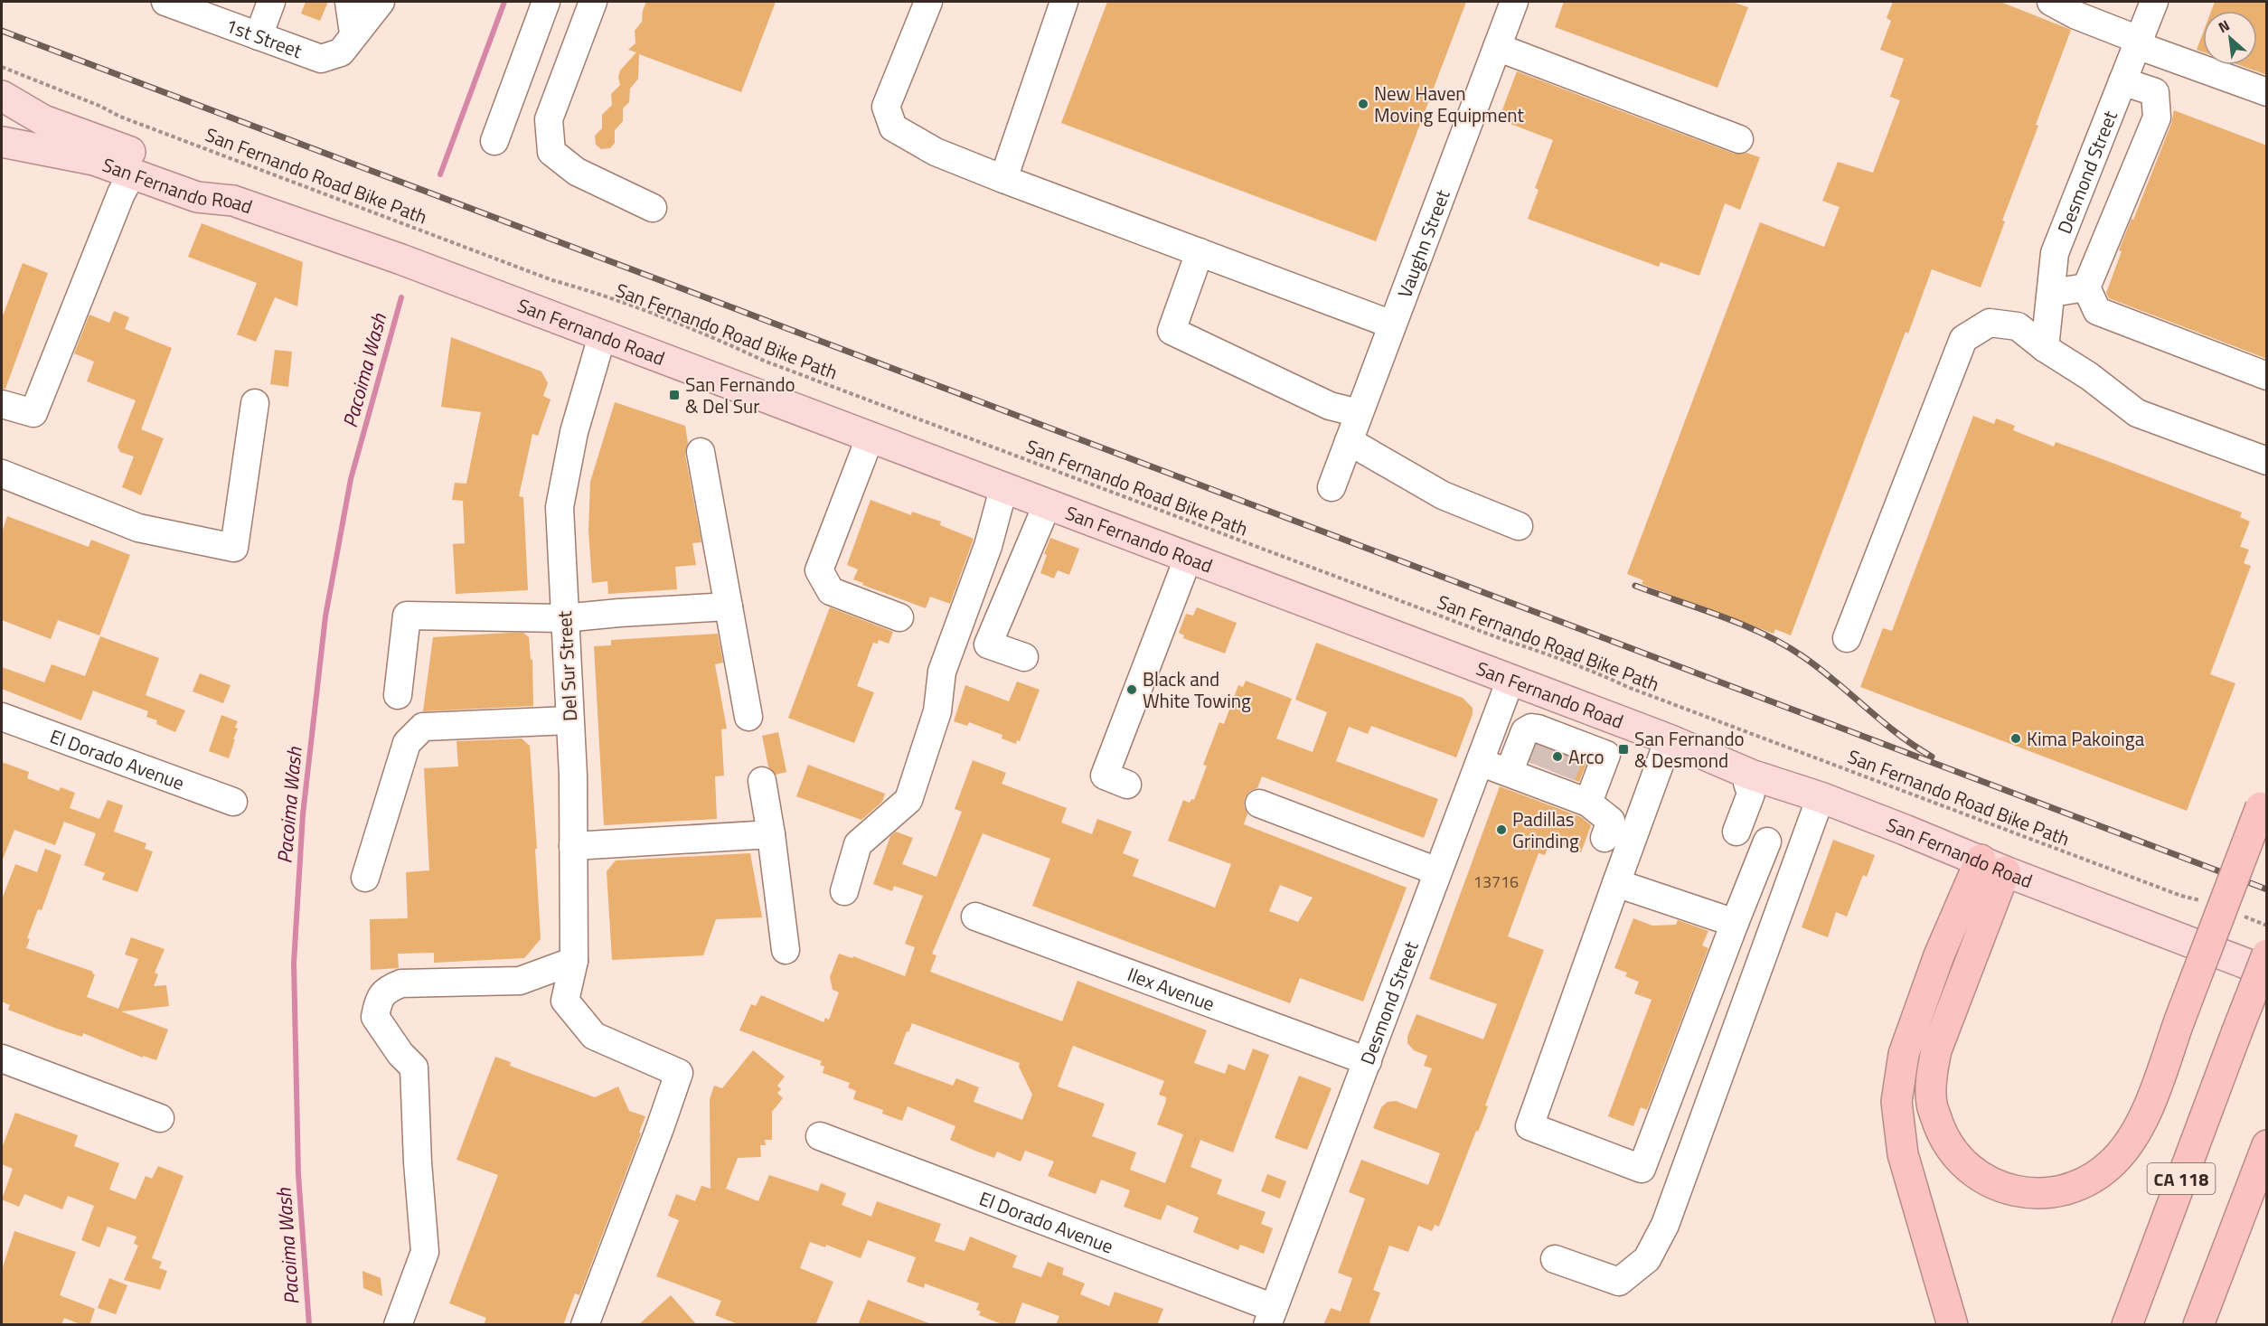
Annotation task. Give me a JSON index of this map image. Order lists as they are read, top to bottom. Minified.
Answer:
{"streets":{"highway":["CA 118"],"main road":["San Fernando Road"],"street":["1st Street","Desmond Street","Vaughn Street","Del Sur Street","El Dorado Avenue","Ilex Avenue"],"path":["San Fernando Road Bike Path"]},"crossings":[["Desmond Street","San Fernando Road"],["Desmond Street","El Dorado Avenue"],["Desmond Street","Ilex Avenue"],["San Fernando Road","Del Sur Street"]],"water":["Pacoima Wash"],"places":{"other":["New Haven Moving Equipment","Black and White Towing","Kima Pakoinga","Arco","Padillas Grinding"],"transit":["San Fernando & Del Sur","San Fernando & Desmond"]},"house_numbers":["13716"],"north":"top left"}
